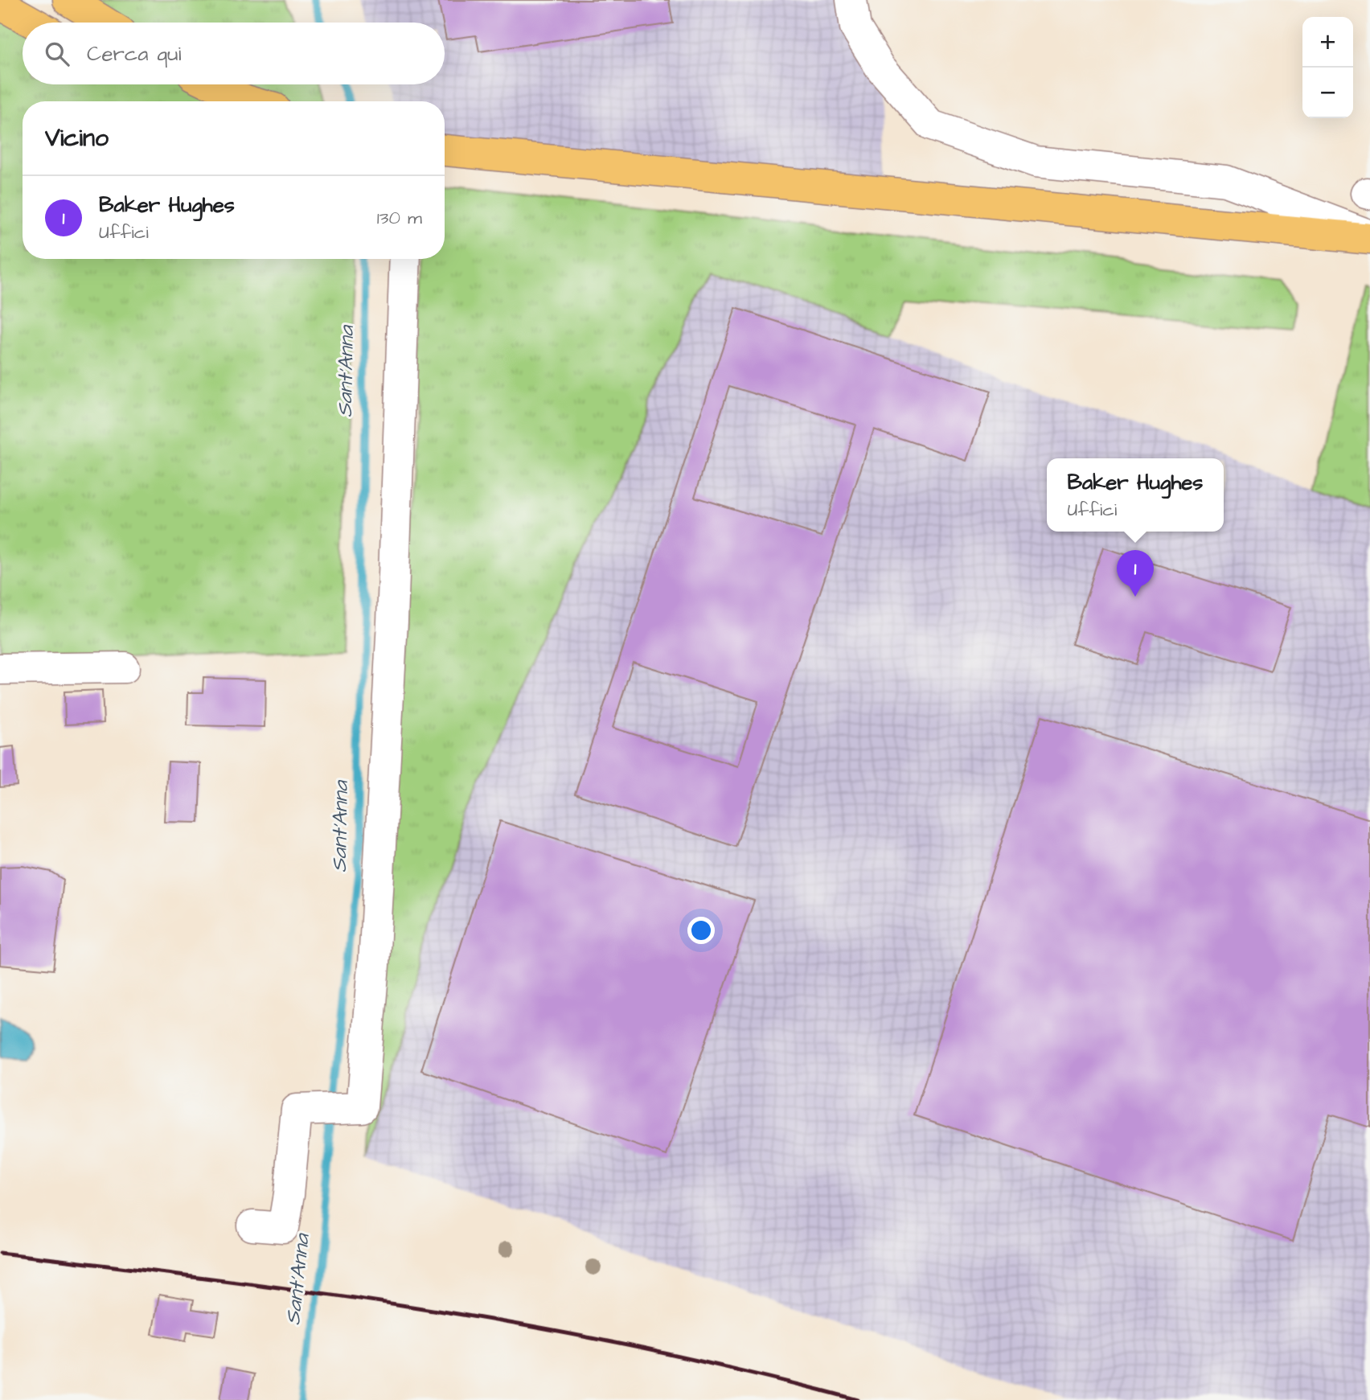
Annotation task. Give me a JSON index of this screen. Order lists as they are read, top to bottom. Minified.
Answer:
{"water":["Sant'Anna"],"page":{"map_buttons":["+","−"],"search":"Cerca qui","heading":"Vicino","list":[{"mark":"1","name":"Baker Hughes","note":"Uffici","value":"130 m"}],"popup":["Baker Hughes","Uffici"],"pins":"1"}}
